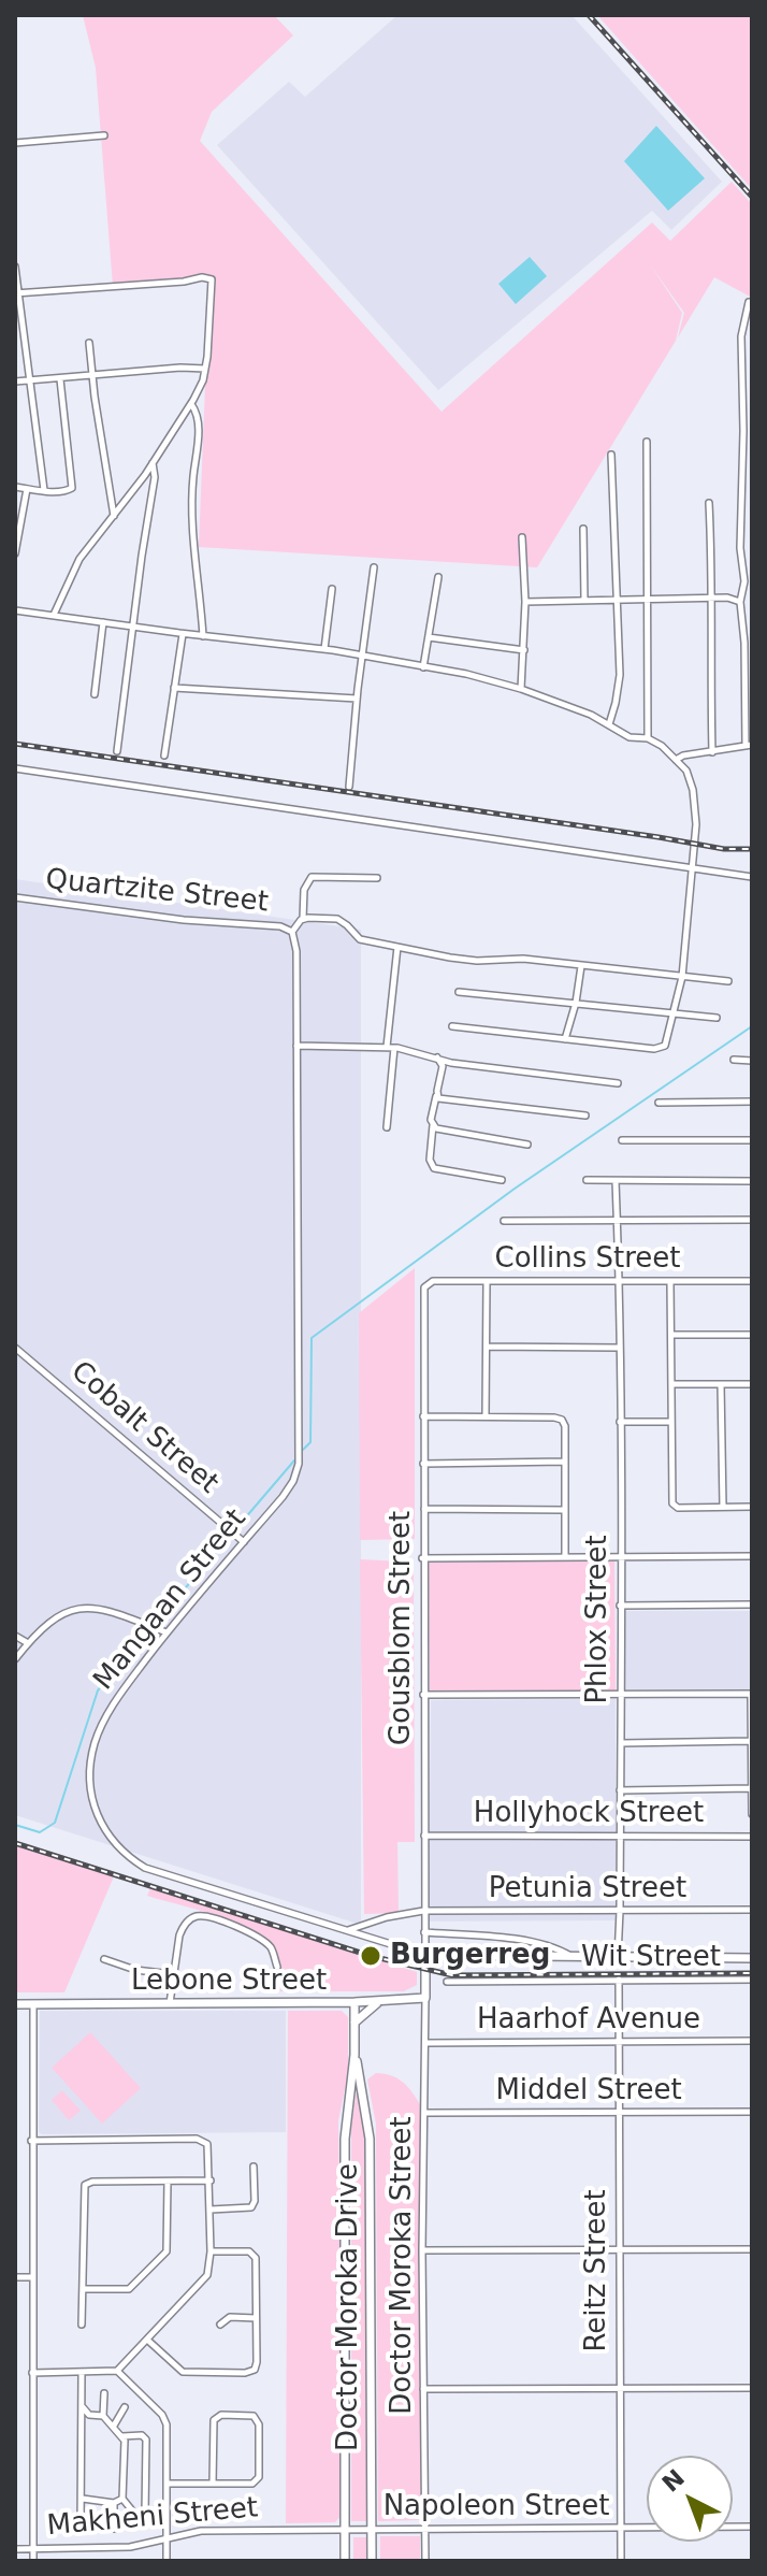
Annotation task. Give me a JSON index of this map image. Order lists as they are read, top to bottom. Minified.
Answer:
{"streets":{"street":["Quartzite Street","Collins Street","Cobalt Street","Mangaan Street","Phlox Street","Gousblom Street","Hollyhock Street","Petunia Street","Wit Street","Lebone Street","Haarhof Avenue","Middel Street","Doctor Moroka Street","Reitz Street","Doctor Moroka Drive","Napoleon Street","Makheni Street"]},"crossings":[["Quartzite Street","Mangaan Street"],["Collins Street","Phlox Street"],["Collins Street","Gousblom Street"],["Cobalt Street","Mangaan Street"],["Mangaan Street","Phlox Street"],["Mangaan Street","Gousblom Street"],["Mangaan Street","Petunia Street"],["Phlox Street","Hollyhock Street"],["Phlox Street","Petunia Street"],["Gousblom Street","Hollyhock Street"],["Gousblom Street","Petunia Street"],["Gousblom Street","Doctor Moroka Street"],["Wit Street","Reitz Street"],["Lebone Street","Doctor Moroka Street"],["Lebone Street","Doctor Moroka Drive"],["Haarhof Avenue","Doctor Moroka Street"],["Haarhof Avenue","Reitz Street"],["Middel Street","Doctor Moroka Street"],["Middel Street","Reitz Street"],["Doctor Moroka Street","Napoleon Street"],["Reitz Street","Napoleon Street"],["Doctor Moroka Drive","Napoleon Street"],["Doctor Moroka Drive","Makheni Street"],["Napoleon Street","Makheni Street"]],"places":["Burgerreg"],"north":"top left"}
